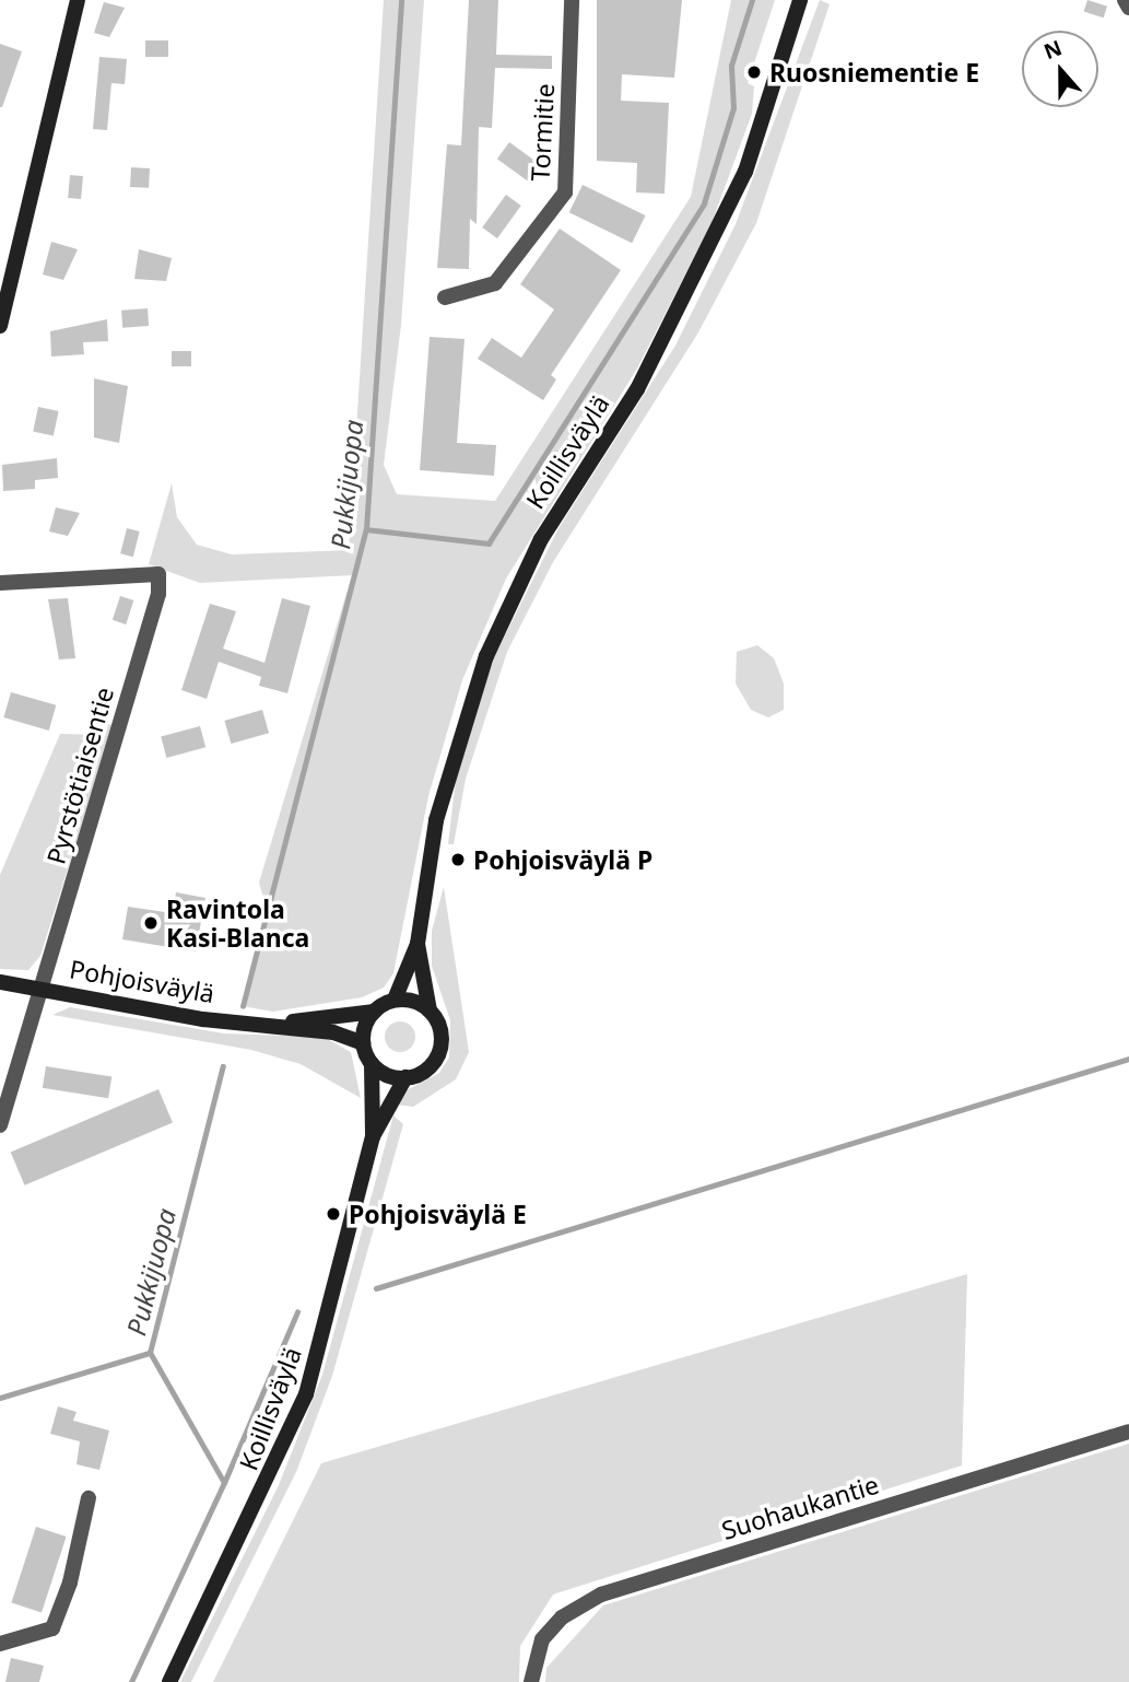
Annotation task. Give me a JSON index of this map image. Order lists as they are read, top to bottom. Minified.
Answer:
{"streets":{"street":["Tormitie","Koillisväylä","Pyrstötiaisentie","Pohjoisväylä","Suohaukantie"]},"crossings":[["Koillisväylä","Pohjoisväylä"],["Pyrstötiaisentie","Pohjoisväylä"]],"water":["Pukkijuopa"],"places":["Ruosniementie E","Pohjoisväylä P","Ravintola Kasi-Blanca","Pohjoisväylä E"],"north":"top"}
